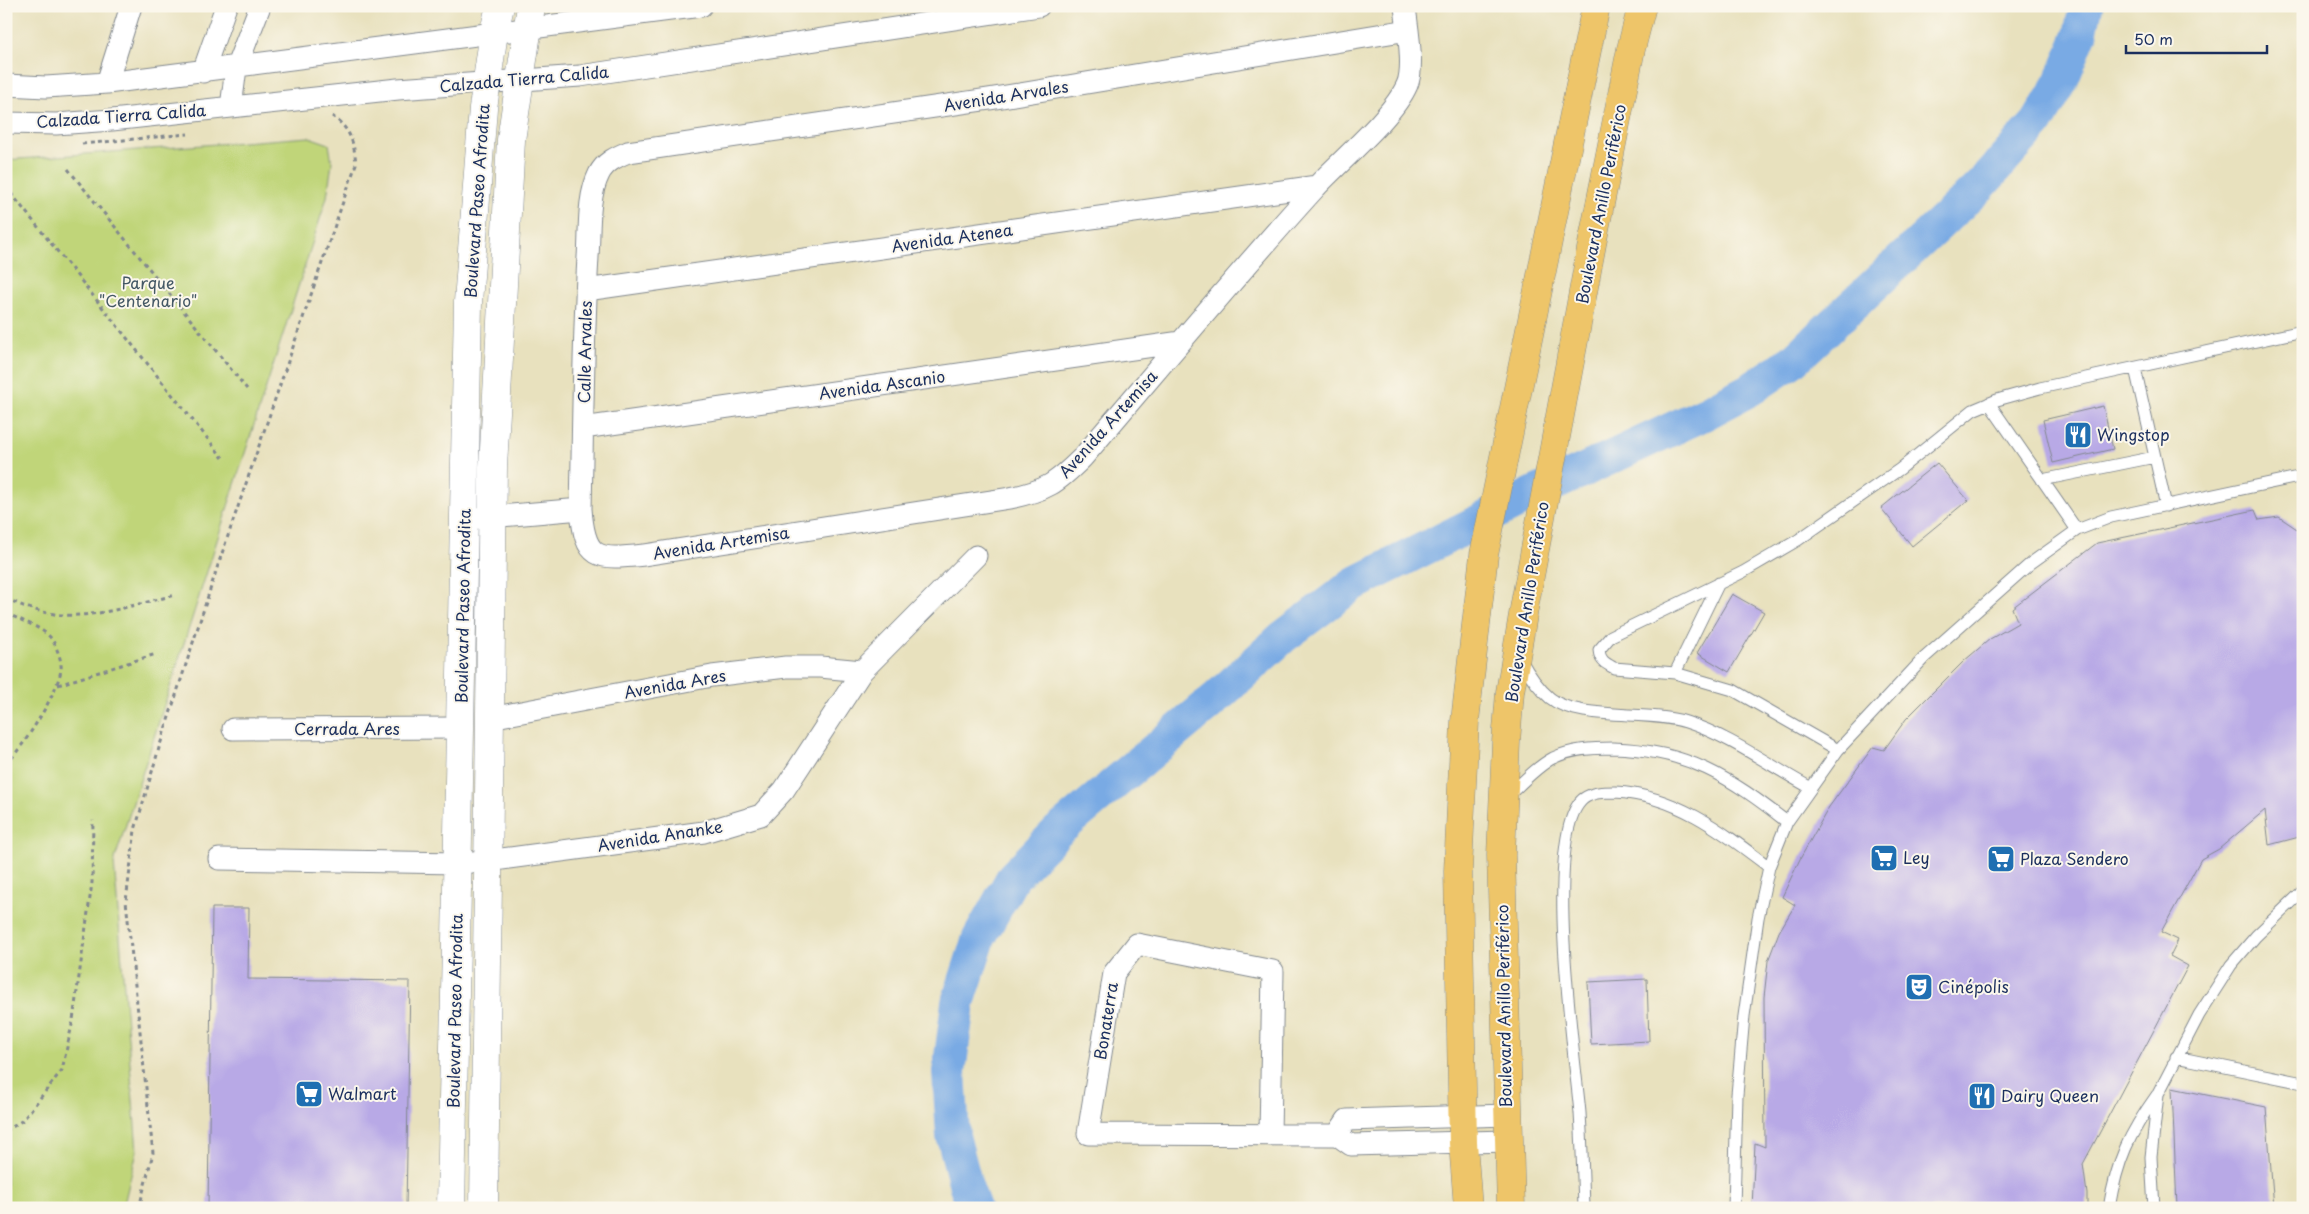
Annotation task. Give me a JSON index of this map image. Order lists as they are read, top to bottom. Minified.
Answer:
{"streets":{"main road":["Boulevard Anillo Periférico"],"street":["Calzada Tierra Calida","Avenida Arvales","Boulevard Paseo Afrodita","Avenida Atenea","Calle Arvales","Avenida Ascanio","Avenida Artemisa","Avenida Ares","Cerrada Ares","Avenida Ananke","Bonaterra"]},"crossings":[["Calzada Tierra Calida","Boulevard Paseo Afrodita"],["Avenida Arvales","Calle Arvales"],["Avenida Arvales","Avenida Artemisa"],["Boulevard Paseo Afrodita","Avenida Ares"],["Boulevard Paseo Afrodita","Cerrada Ares"],["Boulevard Paseo Afrodita","Avenida Ananke"],["Avenida Atenea","Calle Arvales"],["Avenida Atenea","Avenida Artemisa"],["Calle Arvales","Avenida Ascanio"],["Calle Arvales","Avenida Artemisa"],["Avenida Ascanio","Avenida Artemisa"],["Avenida Ares","Avenida Ananke"]],"parks":["Parque \"Centenario\""],"places":{"restaurant":["Wingstop","Dairy Queen"],"supermarket":["Ley","Plaza Sendero","Walmart"],"theatre":["Cinépolis"]},"scale_bar":"50 m"}
